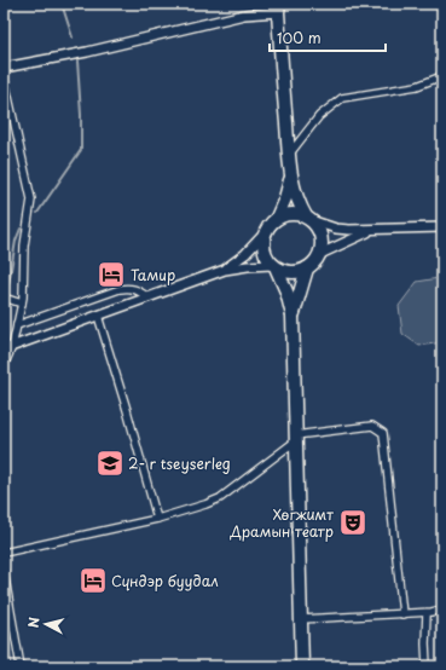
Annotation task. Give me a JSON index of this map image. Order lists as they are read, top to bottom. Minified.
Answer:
{"places":{"hotel":["Тамир","Сүндэр буудал"],"school or university":["2- r tseyserleg"],"theatre":["Хөгжимт Драмын театр"]},"scale_bar":"100 m","north":"left"}
